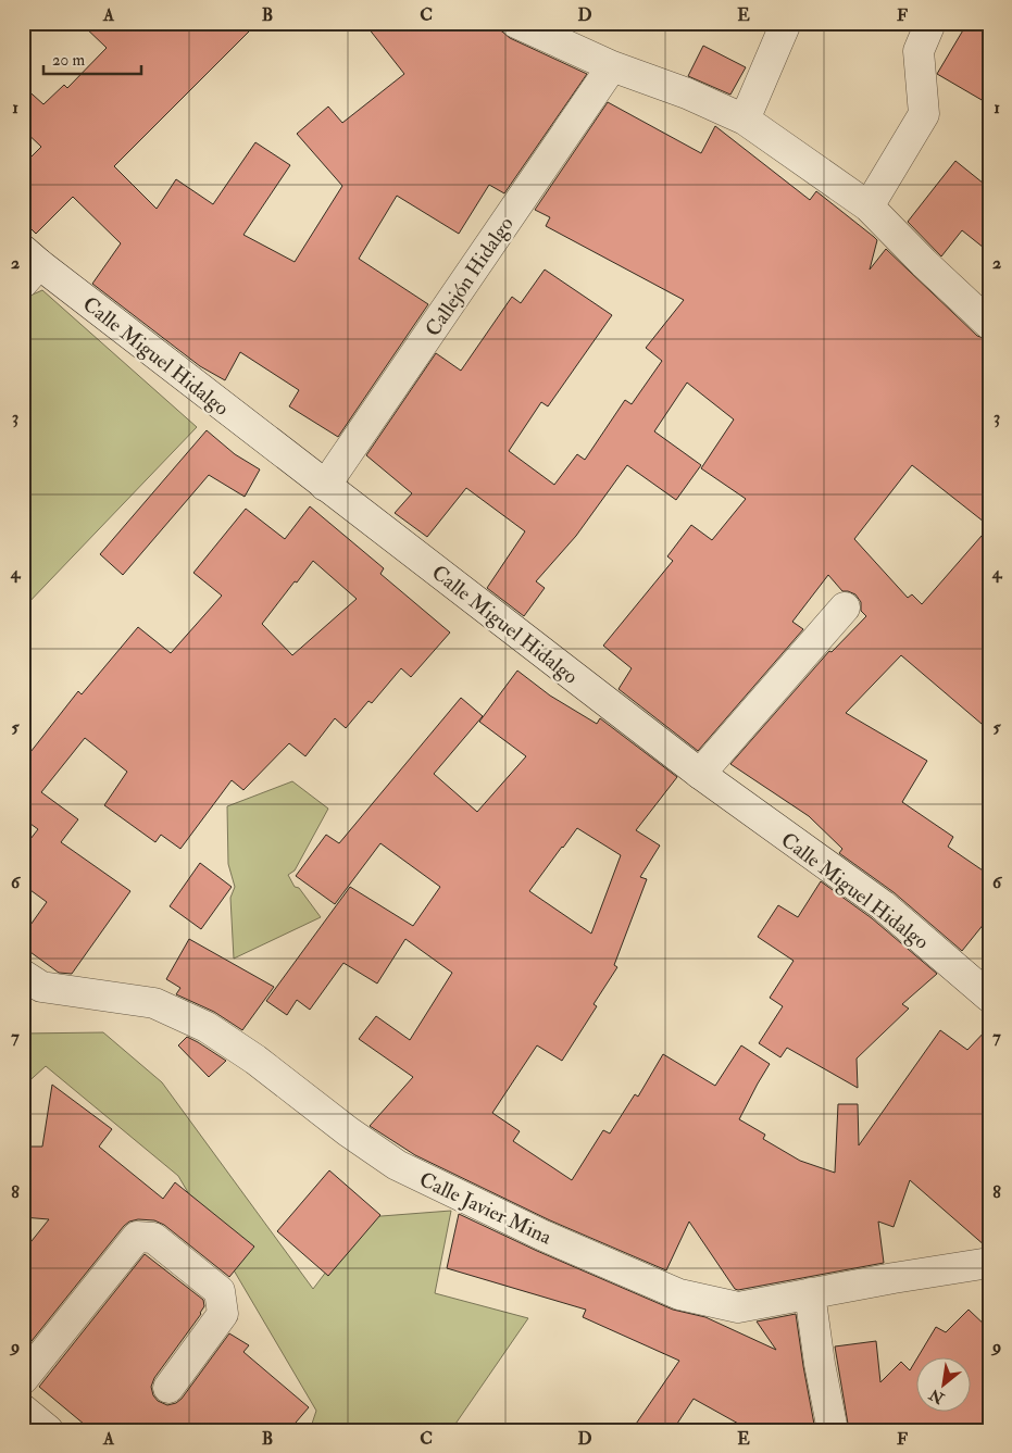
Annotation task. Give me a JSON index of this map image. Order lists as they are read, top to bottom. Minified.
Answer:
{"streets":{"street":["Callejón Hidalgo","Calle Miguel Hidalgo","Calle Javier Mina"]},"crossings":[["Callejón Hidalgo","Calle Miguel Hidalgo"]],"scale_bar":"20 m","north":"bottom left","grid":{"columns":["A","B","C","D","E","F"],"rows":["1","2","3","4","5","6","7","8","9"]}}
